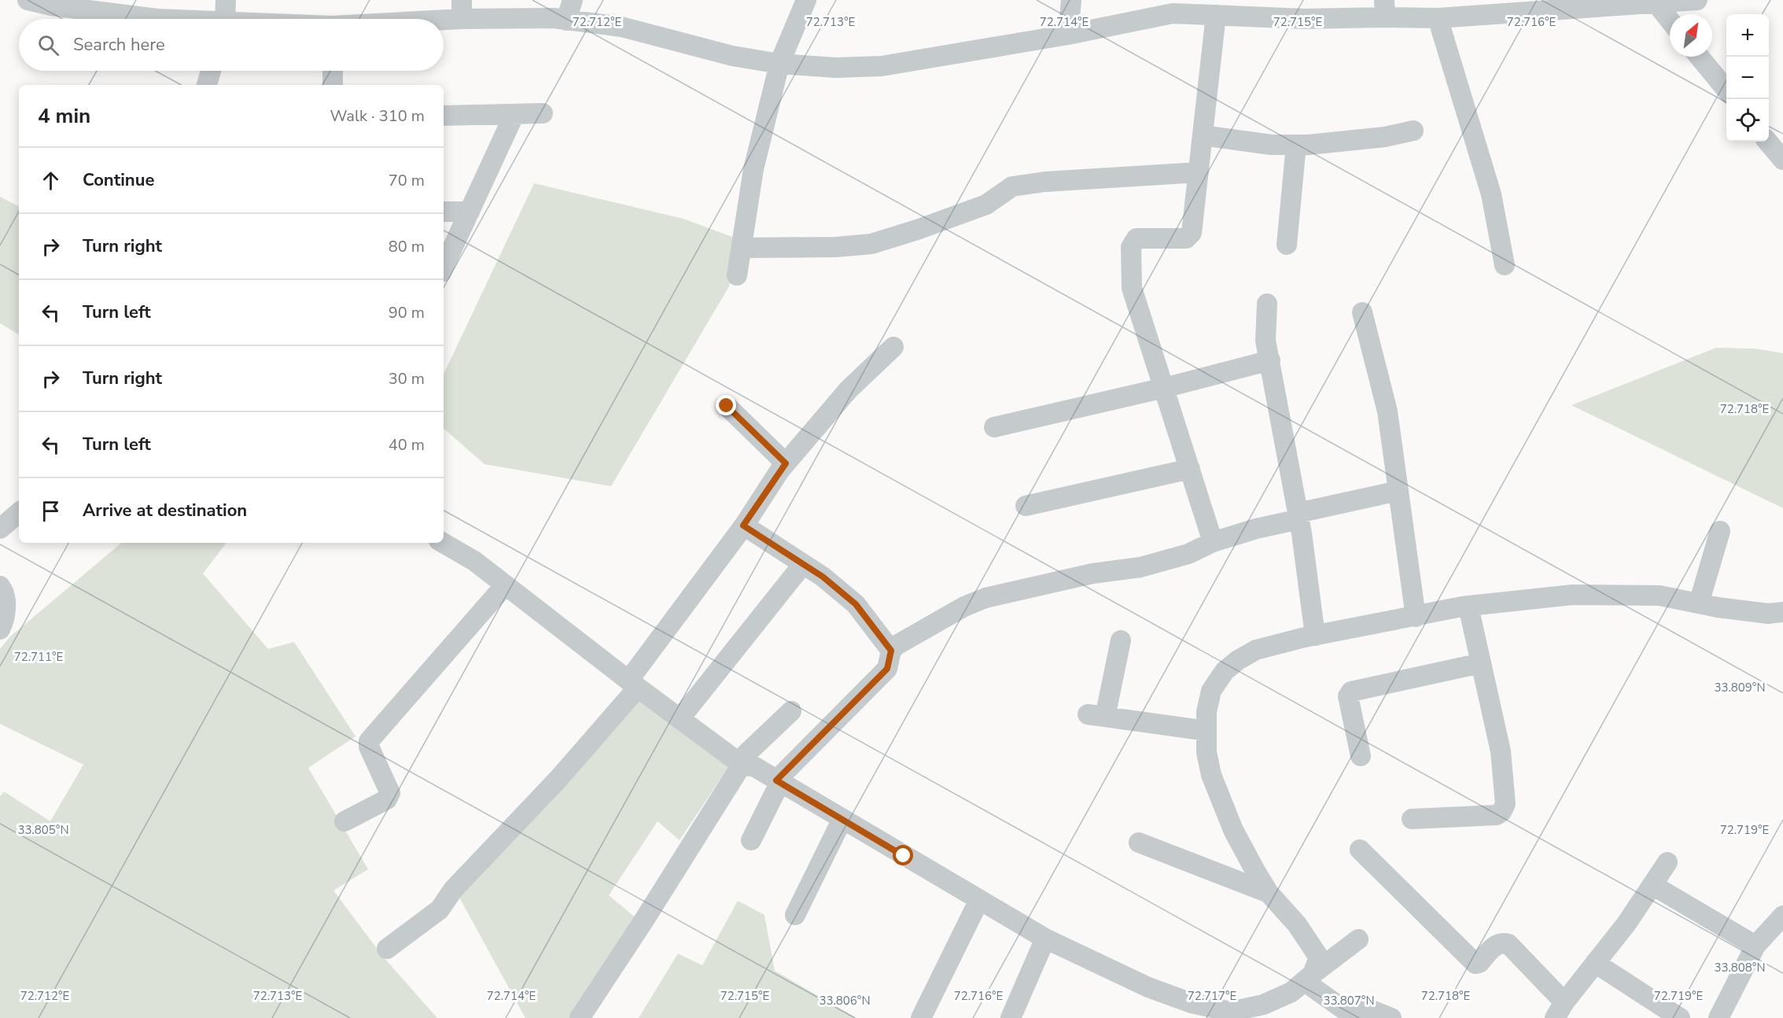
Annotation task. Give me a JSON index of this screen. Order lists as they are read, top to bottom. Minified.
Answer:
{"north":"top right","page":{"map_buttons":["+","−"],"search":"Search here","heading":["4 min","Walk · 310 m"],"list":[["Continue","70 m"],["Turn right","80 m"],["Turn left","90 m"],["Turn right","30 m"],["Turn left","40 m"],"Arrive at destination"]},"coordinates":["72.712°E","72.713°E","72.714°E","72.715°E","72.716°E","72.718°E","72.711°E","33.809°N","33.805°N","72.719°E","33.808°N","72.717°E","33.806°N","33.807°N"]}
